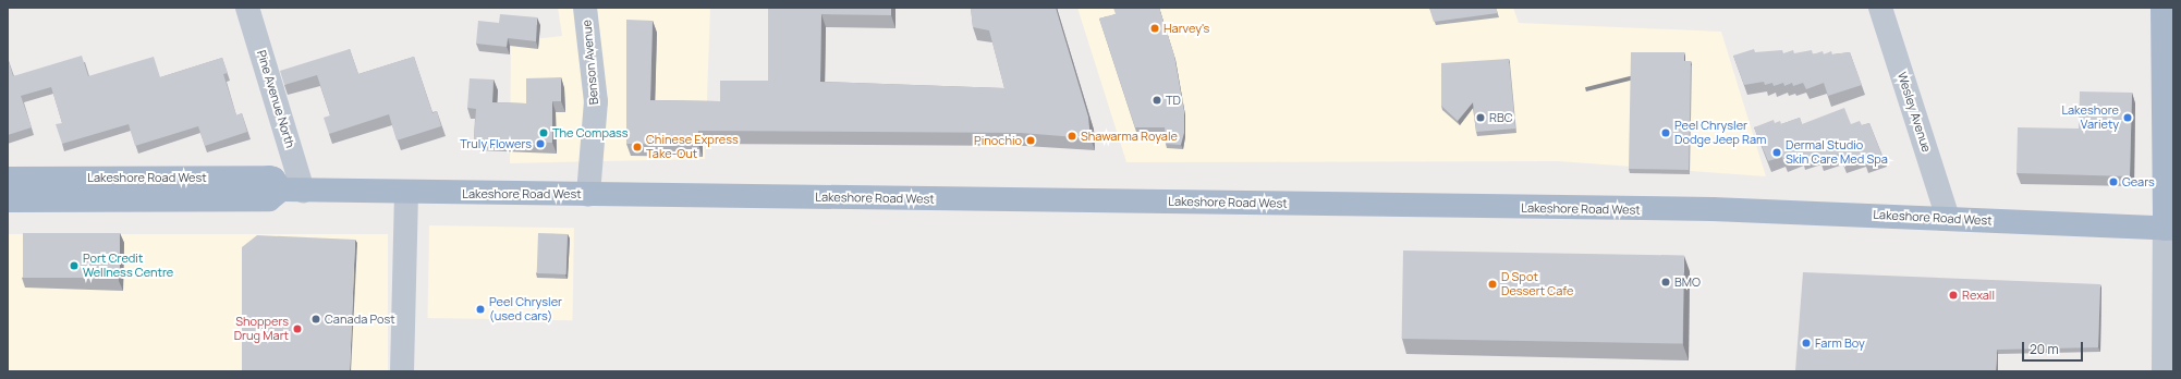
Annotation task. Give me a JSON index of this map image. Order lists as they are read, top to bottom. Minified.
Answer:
{"streets":{"main road":["Lakeshore Road West"],"street":["Benson Avenue","Pine Avenue North","Wesley Avenue"]},"crossings":[["Benson Avenue","Lakeshore Road West"],["Pine Avenue North","Lakeshore Road West"],["Wesley Avenue","Lakeshore Road West"]],"places":["Harvey's","TD","RBC","Lakeshore Variety","The Compass","Peel Chrysler Dodge Jeep Ram","Shawarma Royale","Pinochio","Truly Flowers","Chinese Express Take-Out","Dermal Studio Skin Care Med Spa","Gears","Port Credit Wellness Centre","BMO","D Spot Dessert Cafe","Rexall","Peel Chrysler (used cars)","Canada Post","Shoppers Drug Mart","Farm Boy"],"scale_bar":"20 m"}
